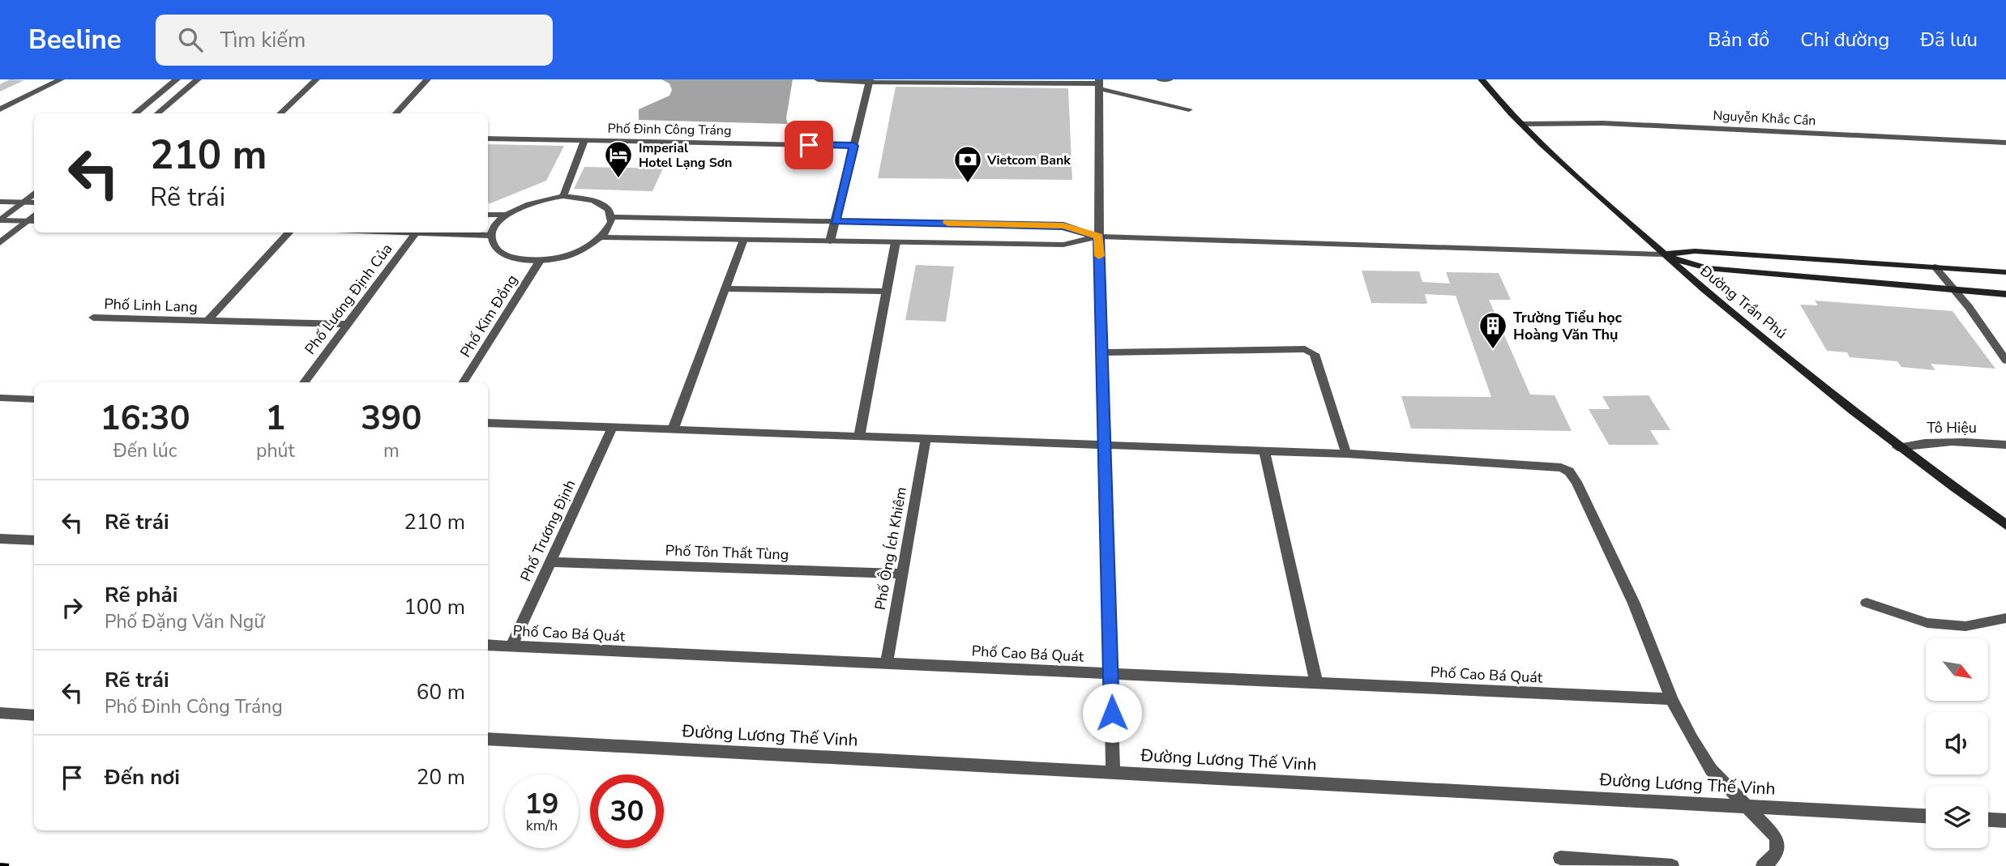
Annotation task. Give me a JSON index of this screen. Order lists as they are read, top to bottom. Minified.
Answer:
{"streets":{"main road":["Đường Trần Phú"],"street":["Nguyễn Khắc Cần","Phố Đinh Công Tráng","Phố Lương Định Của","Phố Linh Lang","Phố Kim Đồng","Tô Hiệu","Phố Trương Định","Phố Ông Ích Khiêm","Phố Tôn Thất Tùng","Phố Cao Bá Quát","Đường Lương Thế Vinh"]},"crossings":[["Nguyễn Khắc Cần","Đường Trần Phú"],["Phố Lương Định Của","Phố Linh Lang"],["Đường Trần Phú","Tô Hiệu"],["Phố Trương Định","Phố Tôn Thất Tùng"],["Phố Trương Định","Phố Cao Bá Quát"],["Phố Ông Ích Khiêm","Phố Tôn Thất Tùng"],["Phố Ông Ích Khiêm","Phố Cao Bá Quát"]],"places":{"hotel":["Imperial Hotel Lạng Sơn"],"bank":["Vietcom Bank"],"building":["Trường Tiểu học Hoàng Văn Thụ"]},"north":"bottom right","page":{"header":"Beeline","search":"Tìm kiếm","nav":["Bản đồ","Chỉ đường","Đã lưu"],"turn":["210 m","Rẽ trái"],"eta":["16:30","Đến lúc","1","phút","390","m"],"list":[{"name":"Rẽ trái","value":"210 m"},{"name":"Rẽ phải","note":"Phố Đặng Văn Ngữ","value":"100 m"},{"name":"Rẽ trái","note":"Phố Đinh Công Tráng","value":"60 m"},{"name":"Đến nơi","value":"20 m"}],"speed":"19 km/h","limit":"30"}}
